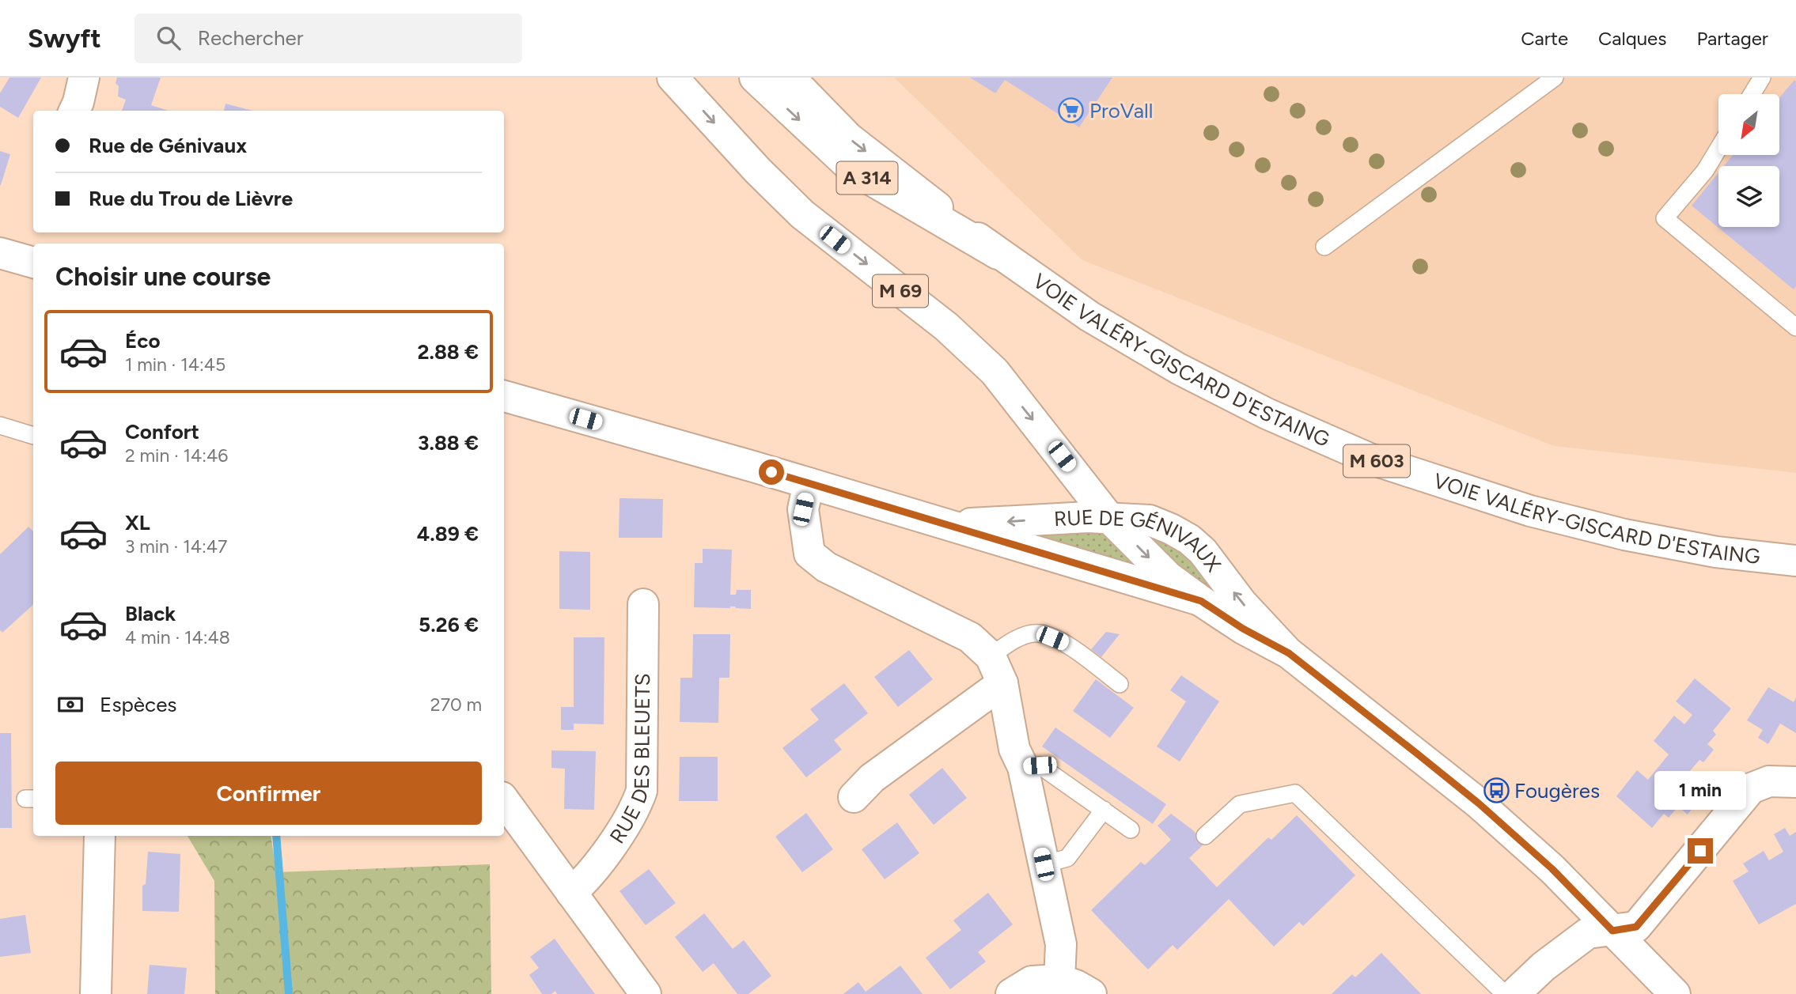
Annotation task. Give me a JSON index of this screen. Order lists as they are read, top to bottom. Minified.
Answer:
{"streets":{"main road":["A 314","M 69","VOIE VALÉRY-GISCARD D'ESTAING","M 603","RUE DE GÉNIVAUX","RUE DES BLEUETS"]},"crossings":[["A 314","VOIE VALÉRY-GISCARD D'ESTAING"],["M 69","RUE DE GÉNIVAUX"]],"places":{"supermarket":["ProVall"],"bus stop":["Fougères"]},"north":"bottom left","page":{"header":"Swyft","search":"Rechercher","nav":["Carte","Calques","Partager"],"banner":["Rue de Génivaux","Rue du Trou de Lièvre"],"heading":"Choisir une course","list":[{"name":"Éco","note":"1 min · 14:45","value":"2.88 €"},{"name":"Confort","note":"2 min · 14:46","value":"3.88 €"},{"name":"XL","note":"3 min · 14:47","value":"4.89 €"},{"name":"Black","note":"4 min · 14:48","value":"5.26 €"}],"pay":["Espèces","270 m"],"buttons":"Confirmer","bubble":"1 min"}}
